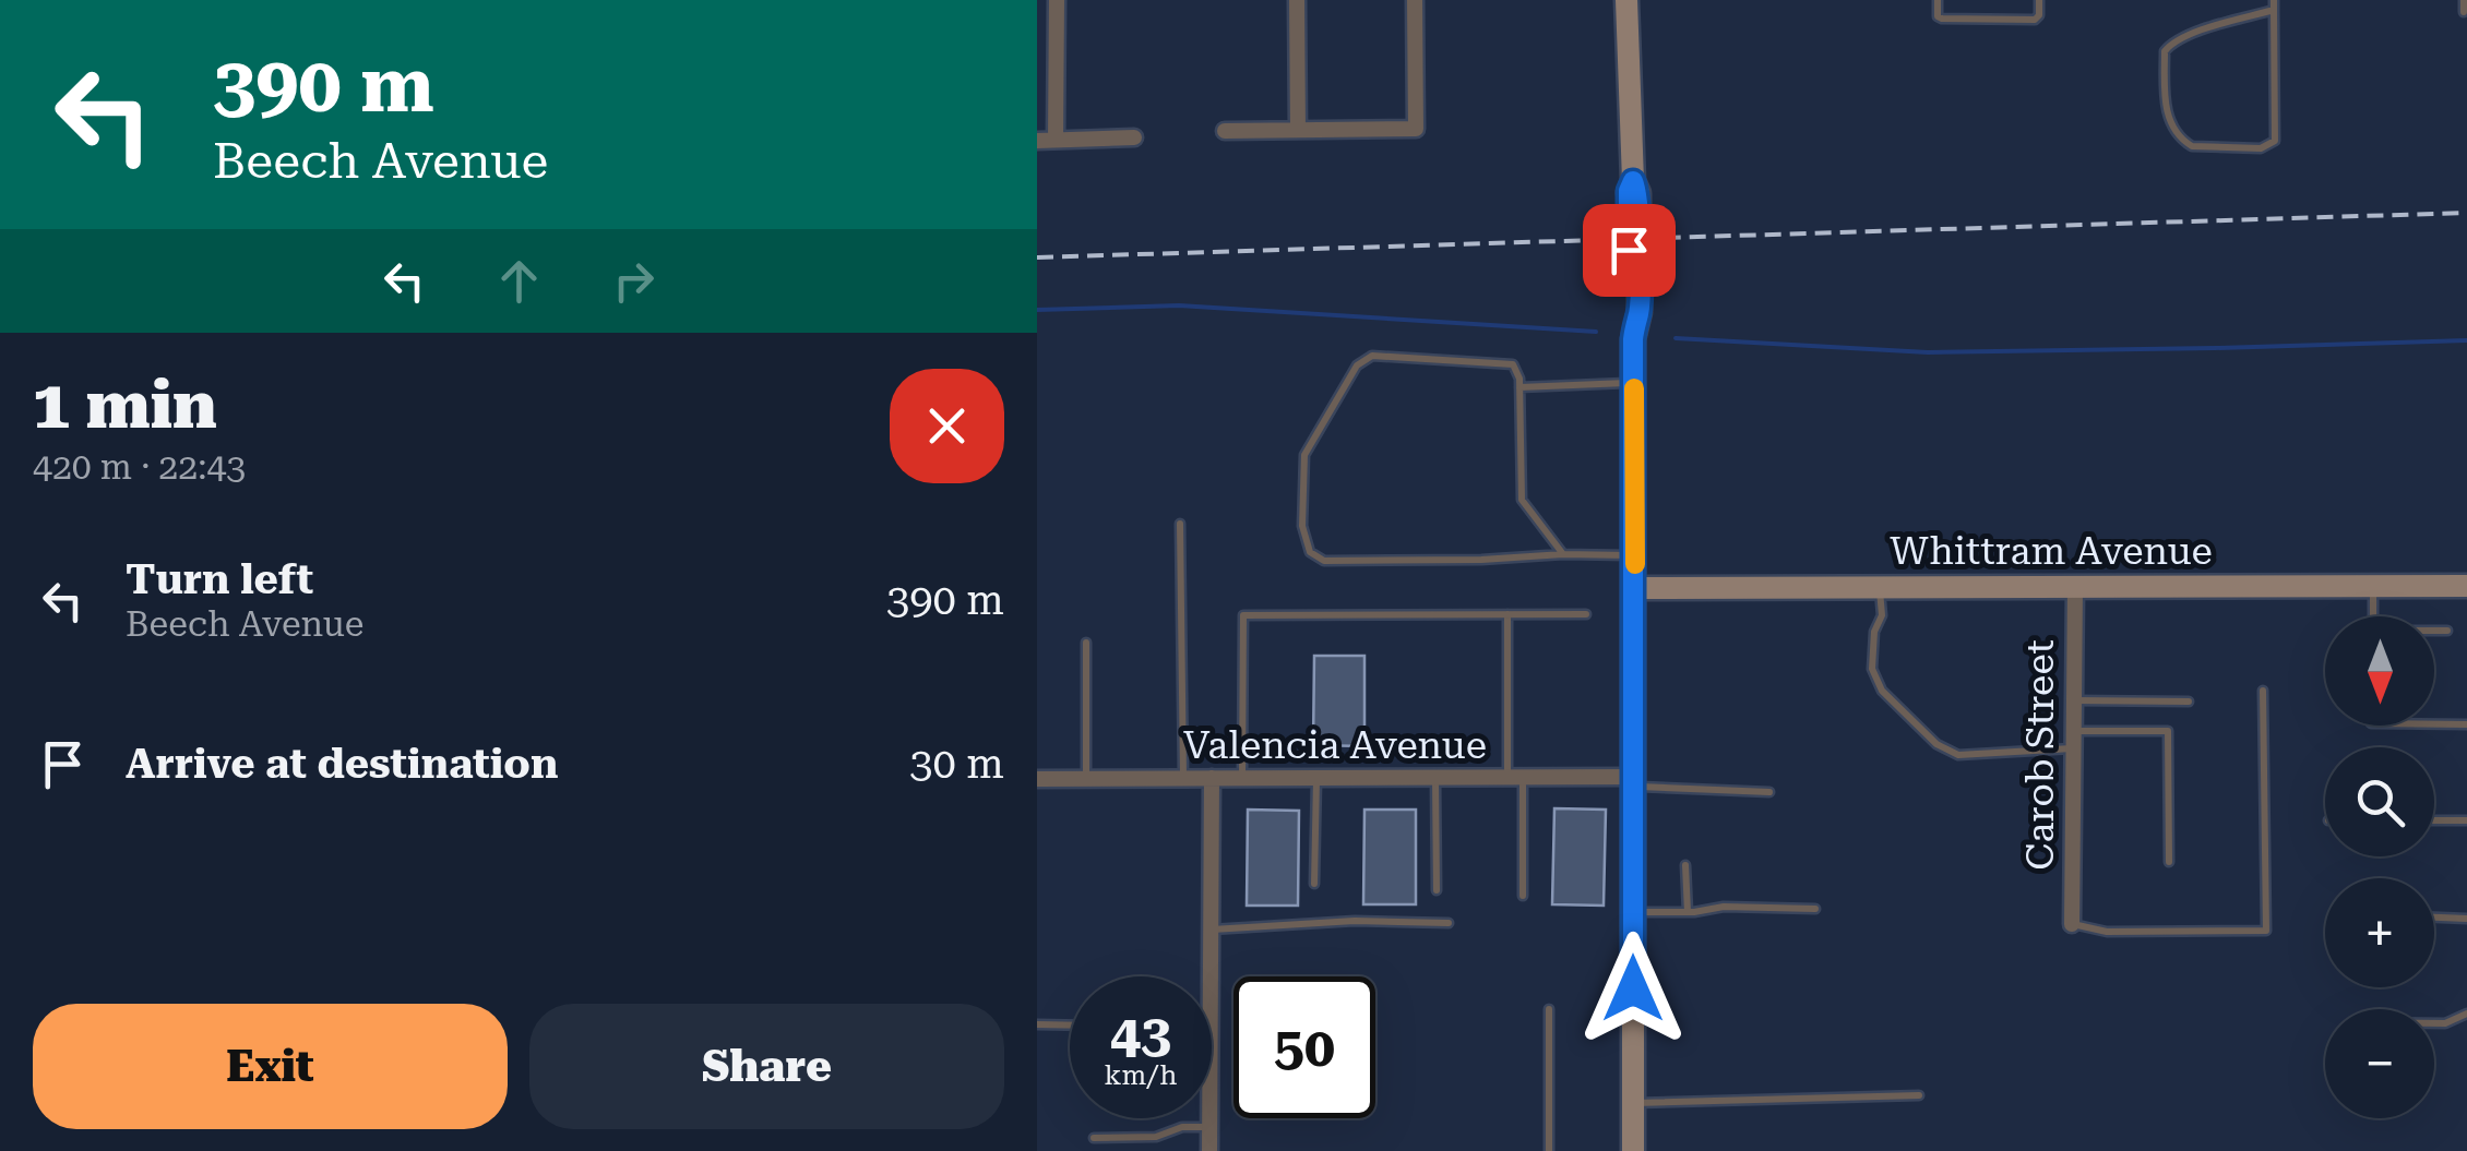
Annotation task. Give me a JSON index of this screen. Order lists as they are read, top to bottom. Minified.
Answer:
{"streets":{"main road":["Whittram Avenue"],"street":["Valencia Avenue","Carob Street"]},"crossings":[["Whittram Avenue","Carob Street"]],"north":"bottom","page":{"turn":["390 m","Beech Avenue"],"heading":["1 min","420 m · 22:43"],"list":[{"name":"Turn left","note":"Beech Avenue","value":"390 m"},{"name":"Arrive at destination","value":"30 m"}],"map_buttons":["+","−"],"speed":"43 km/h","limit":"50","buttons":["Exit","Share"]}}
